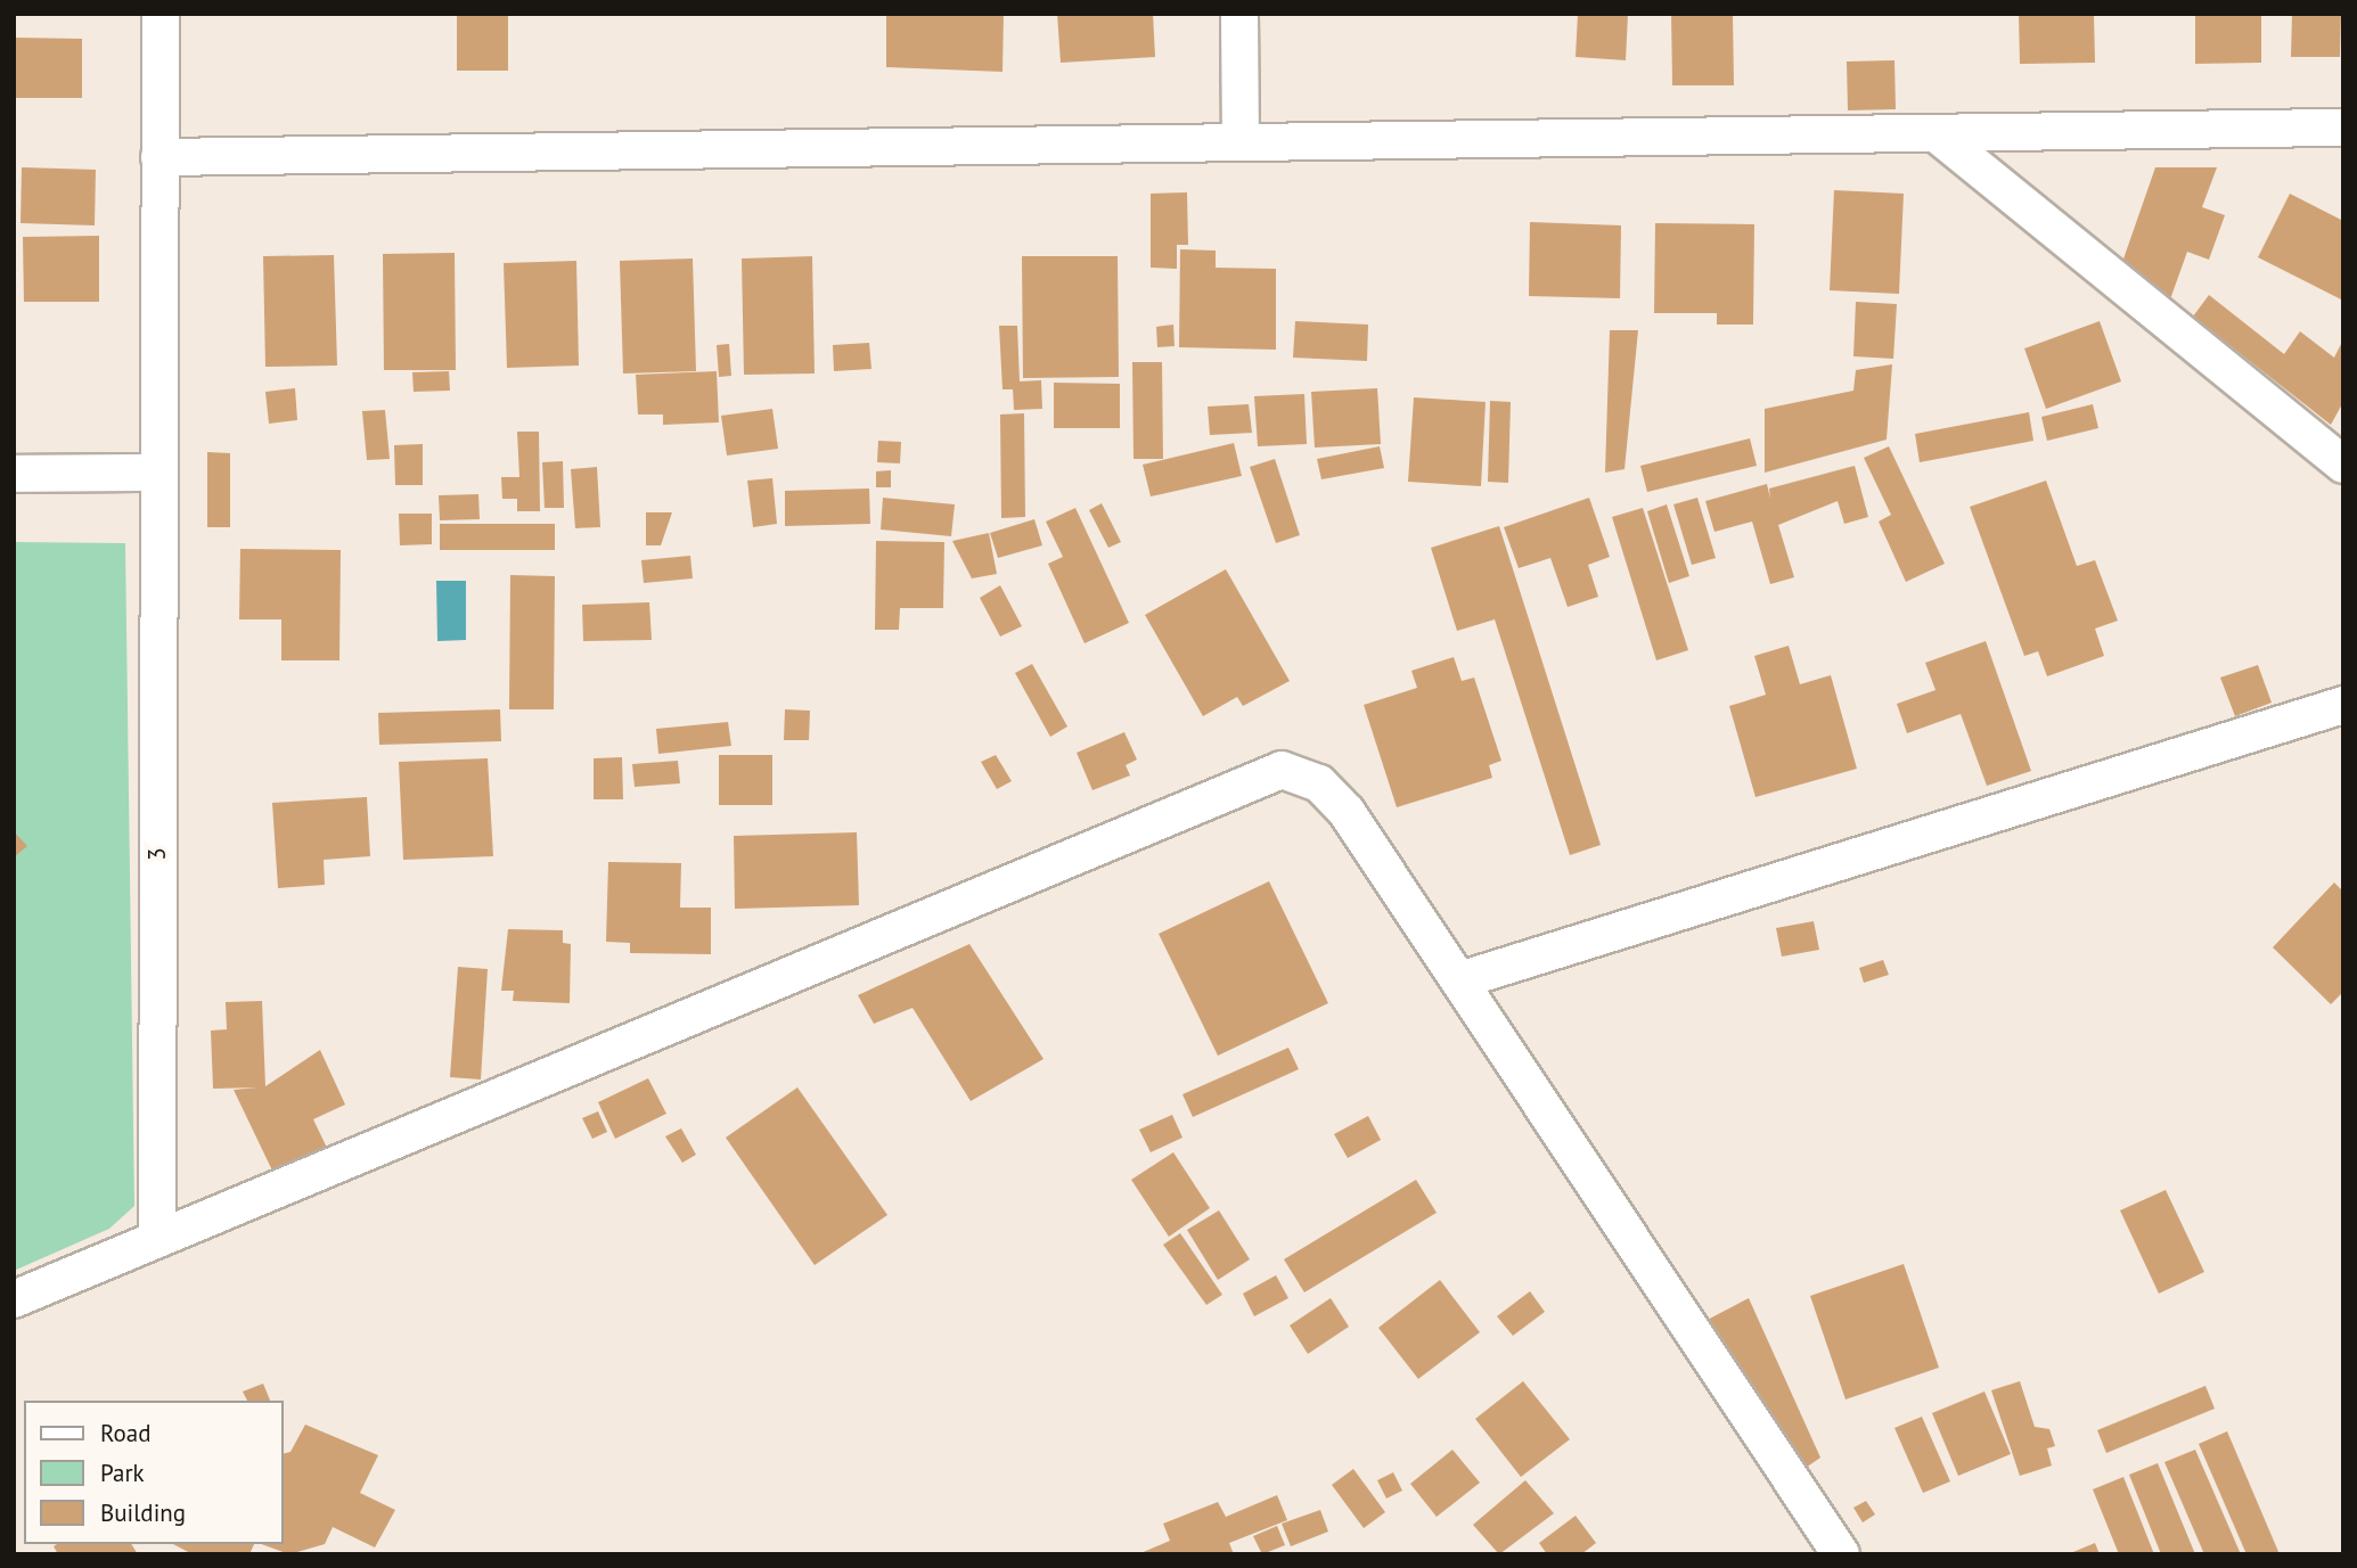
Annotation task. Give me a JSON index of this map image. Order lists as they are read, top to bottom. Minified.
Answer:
{"streets":{"street":["3"]},"legend":["Road","Park","Building"]}
